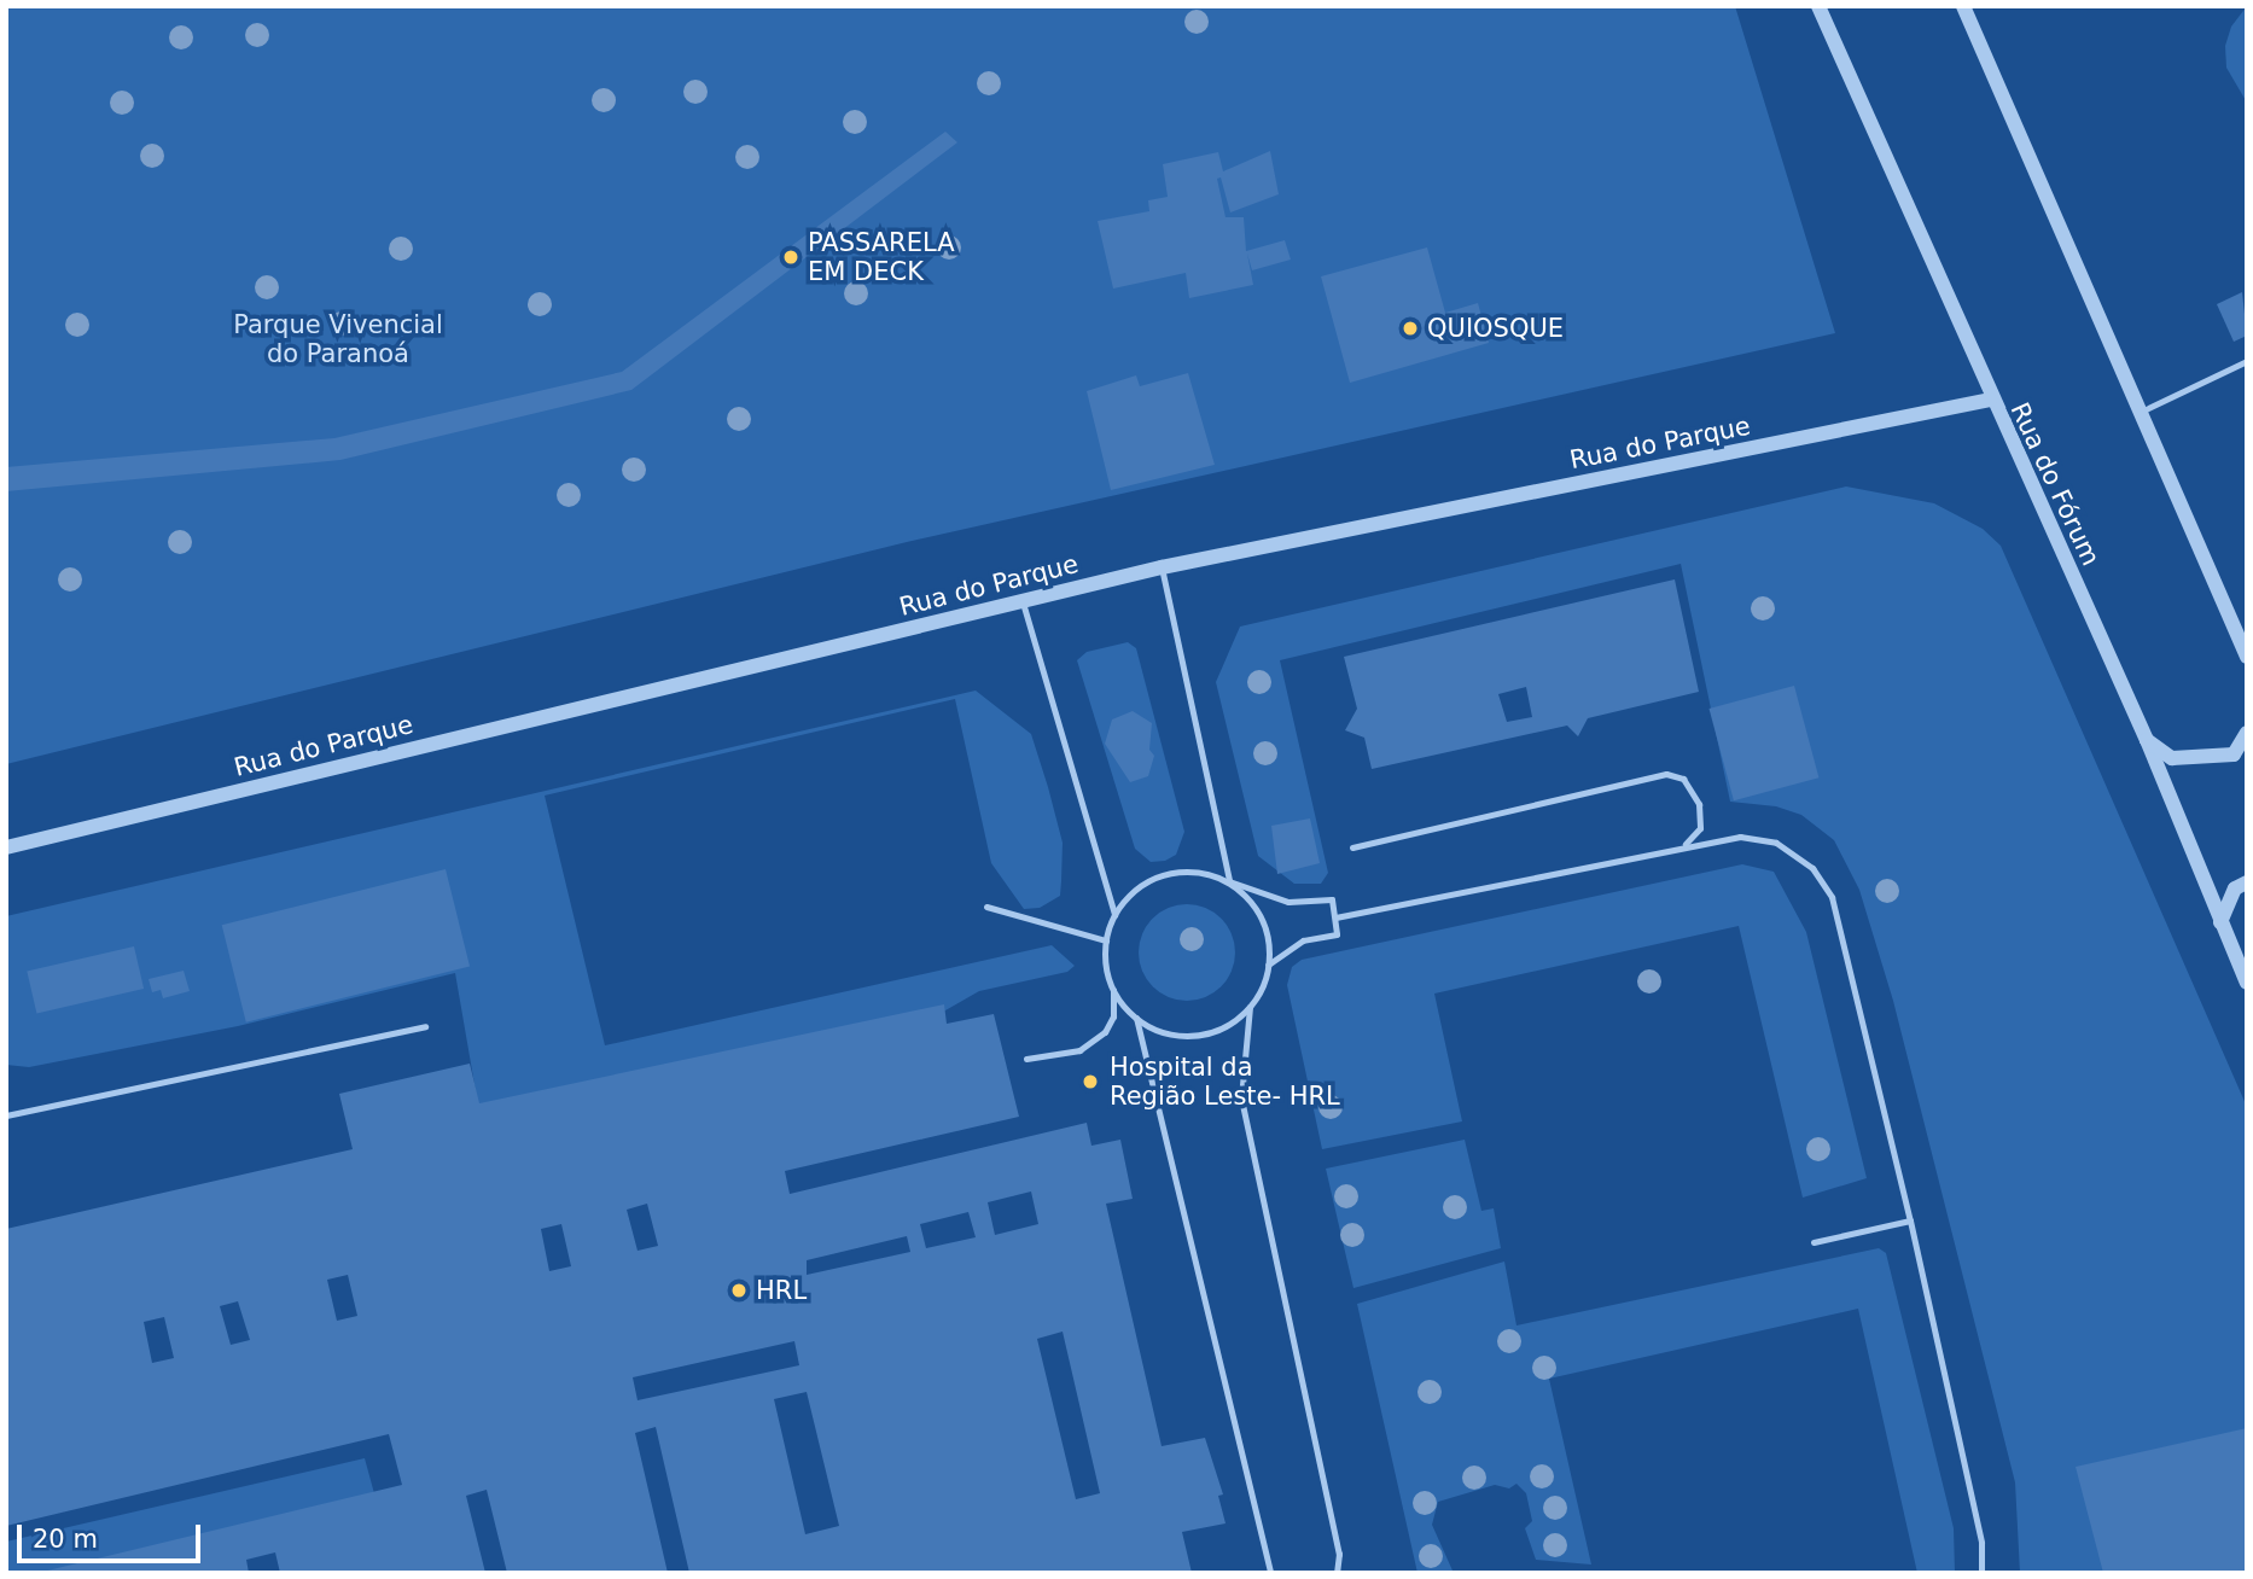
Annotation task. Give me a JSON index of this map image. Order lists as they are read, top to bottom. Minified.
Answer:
{"streets":{"street":["Rua do Parque","Rua do Fórum"]},"crossings":[["Rua do Parque","Rua do Fórum"]],"parks":["Parque Vivencial do Paranoá"],"places":["PASSARELA EM DECK","QUIOSQUE","Hospital da Região Leste- HRL","HRL"],"scale_bar":"20 m"}
